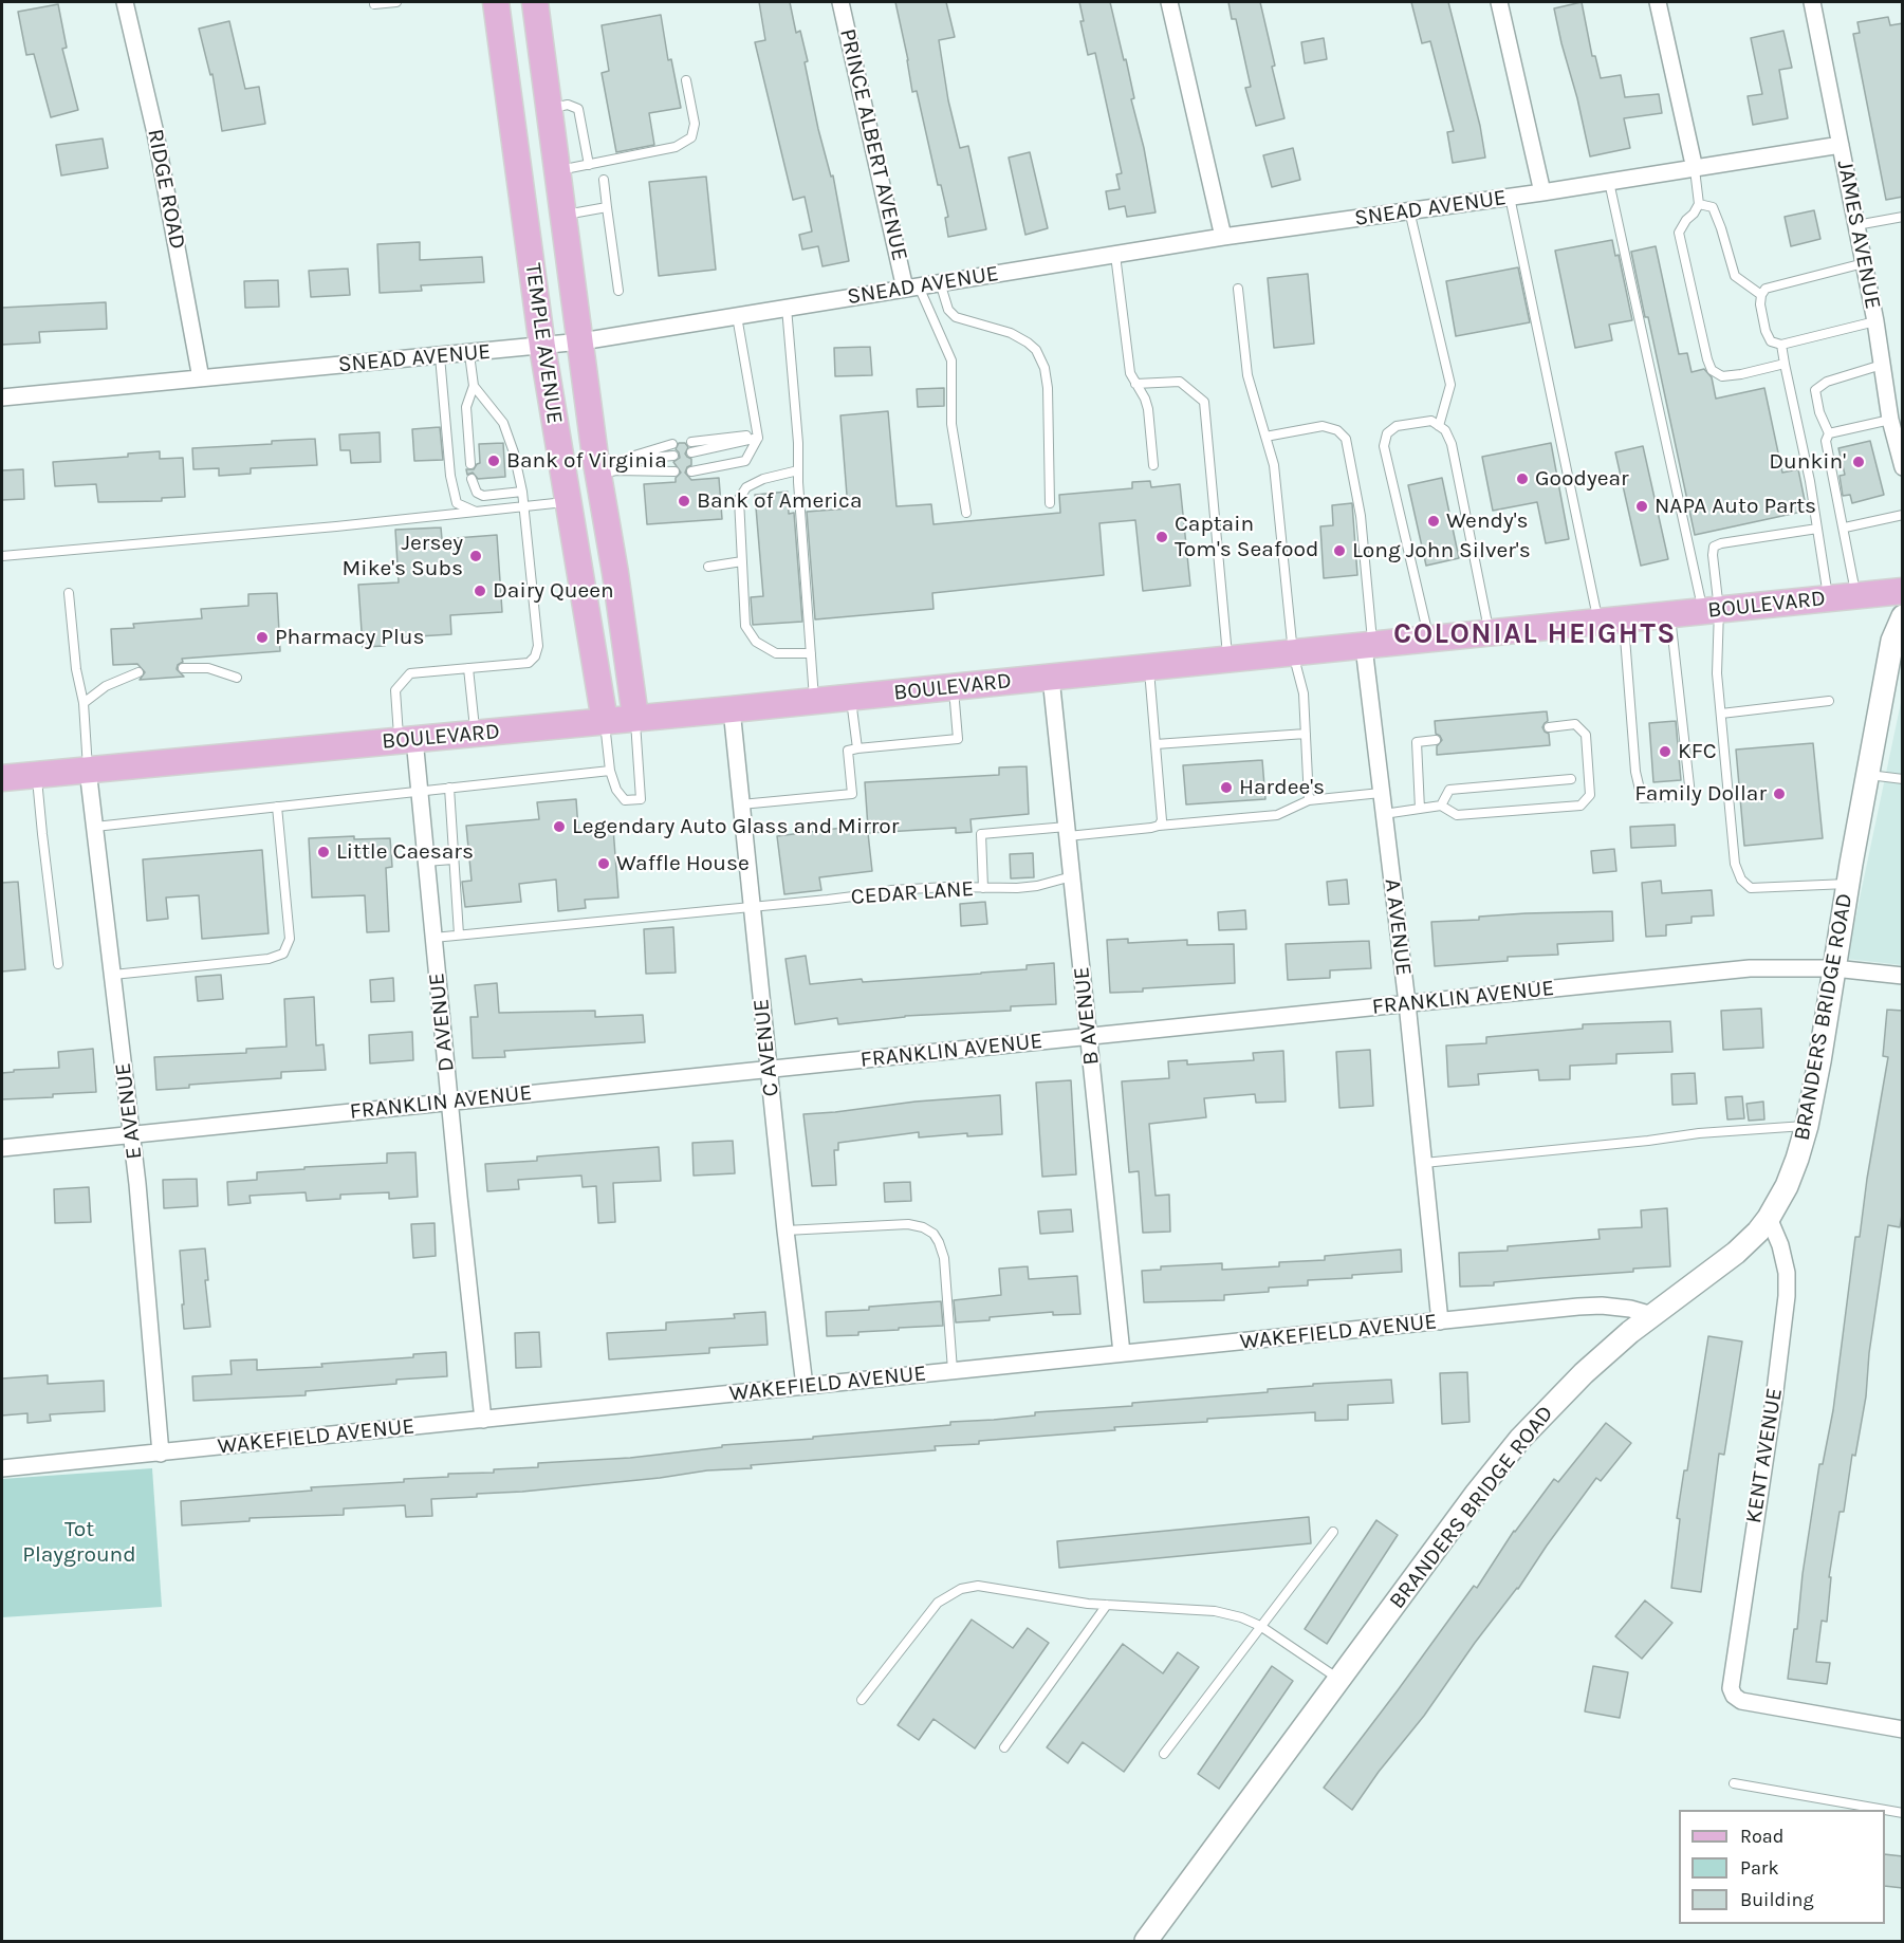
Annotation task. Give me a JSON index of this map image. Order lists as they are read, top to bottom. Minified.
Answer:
{"streets":{"main road":["TEMPLE AVENUE","BOULEVARD"],"street":["PRINCE ALBERT AVENUE","RIDGE ROAD","SNEAD AVENUE","JAMES AVENUE","A AVENUE","FRANKLIN AVENUE","B AVENUE","BRANDERS BRIDGE ROAD","D AVENUE","C AVENUE","E AVENUE","WAKEFIELD AVENUE","KENT AVENUE"],"lane":["CEDAR LANE"]},"crossings":[["PRINCE ALBERT AVENUE","SNEAD AVENUE"],["RIDGE ROAD","SNEAD AVENUE"],["SNEAD AVENUE","JAMES AVENUE"],["SNEAD AVENUE","TEMPLE AVENUE"],["TEMPLE AVENUE","BOULEVARD"],["BOULEVARD","A AVENUE"],["BOULEVARD","B AVENUE"],["BOULEVARD","D AVENUE"],["BOULEVARD","C AVENUE"],["BOULEVARD","E AVENUE"],["CEDAR LANE","B AVENUE"],["CEDAR LANE","D AVENUE"],["CEDAR LANE","C AVENUE"],["A AVENUE","FRANKLIN AVENUE"],["A AVENUE","WAKEFIELD AVENUE"],["FRANKLIN AVENUE","B AVENUE"],["FRANKLIN AVENUE","BRANDERS BRIDGE ROAD"],["FRANKLIN AVENUE","D AVENUE"],["FRANKLIN AVENUE","C AVENUE"],["FRANKLIN AVENUE","E AVENUE"],["B AVENUE","WAKEFIELD AVENUE"],["BRANDERS BRIDGE ROAD","WAKEFIELD AVENUE"],["BRANDERS BRIDGE ROAD","KENT AVENUE"],["D AVENUE","WAKEFIELD AVENUE"],["C AVENUE","WAKEFIELD AVENUE"],["E AVENUE","WAKEFIELD AVENUE"]],"districts":["COLONIAL HEIGHTS"],"parks":["Tot Playground"],"places":["Bank of Virginia","Dunkin'","Goodyear","Bank of America","NAPA Auto Parts","Wendy's","Captain Tom's Seafood","Long John Silver's","Jersey Mike's Subs","Dairy Queen","Pharmacy Plus","KFC","Hardee's","Family Dollar","Legendary Auto Glass and Mirror","Little Caesars","Waffle House"],"legend":["Road","Park","Building"]}
